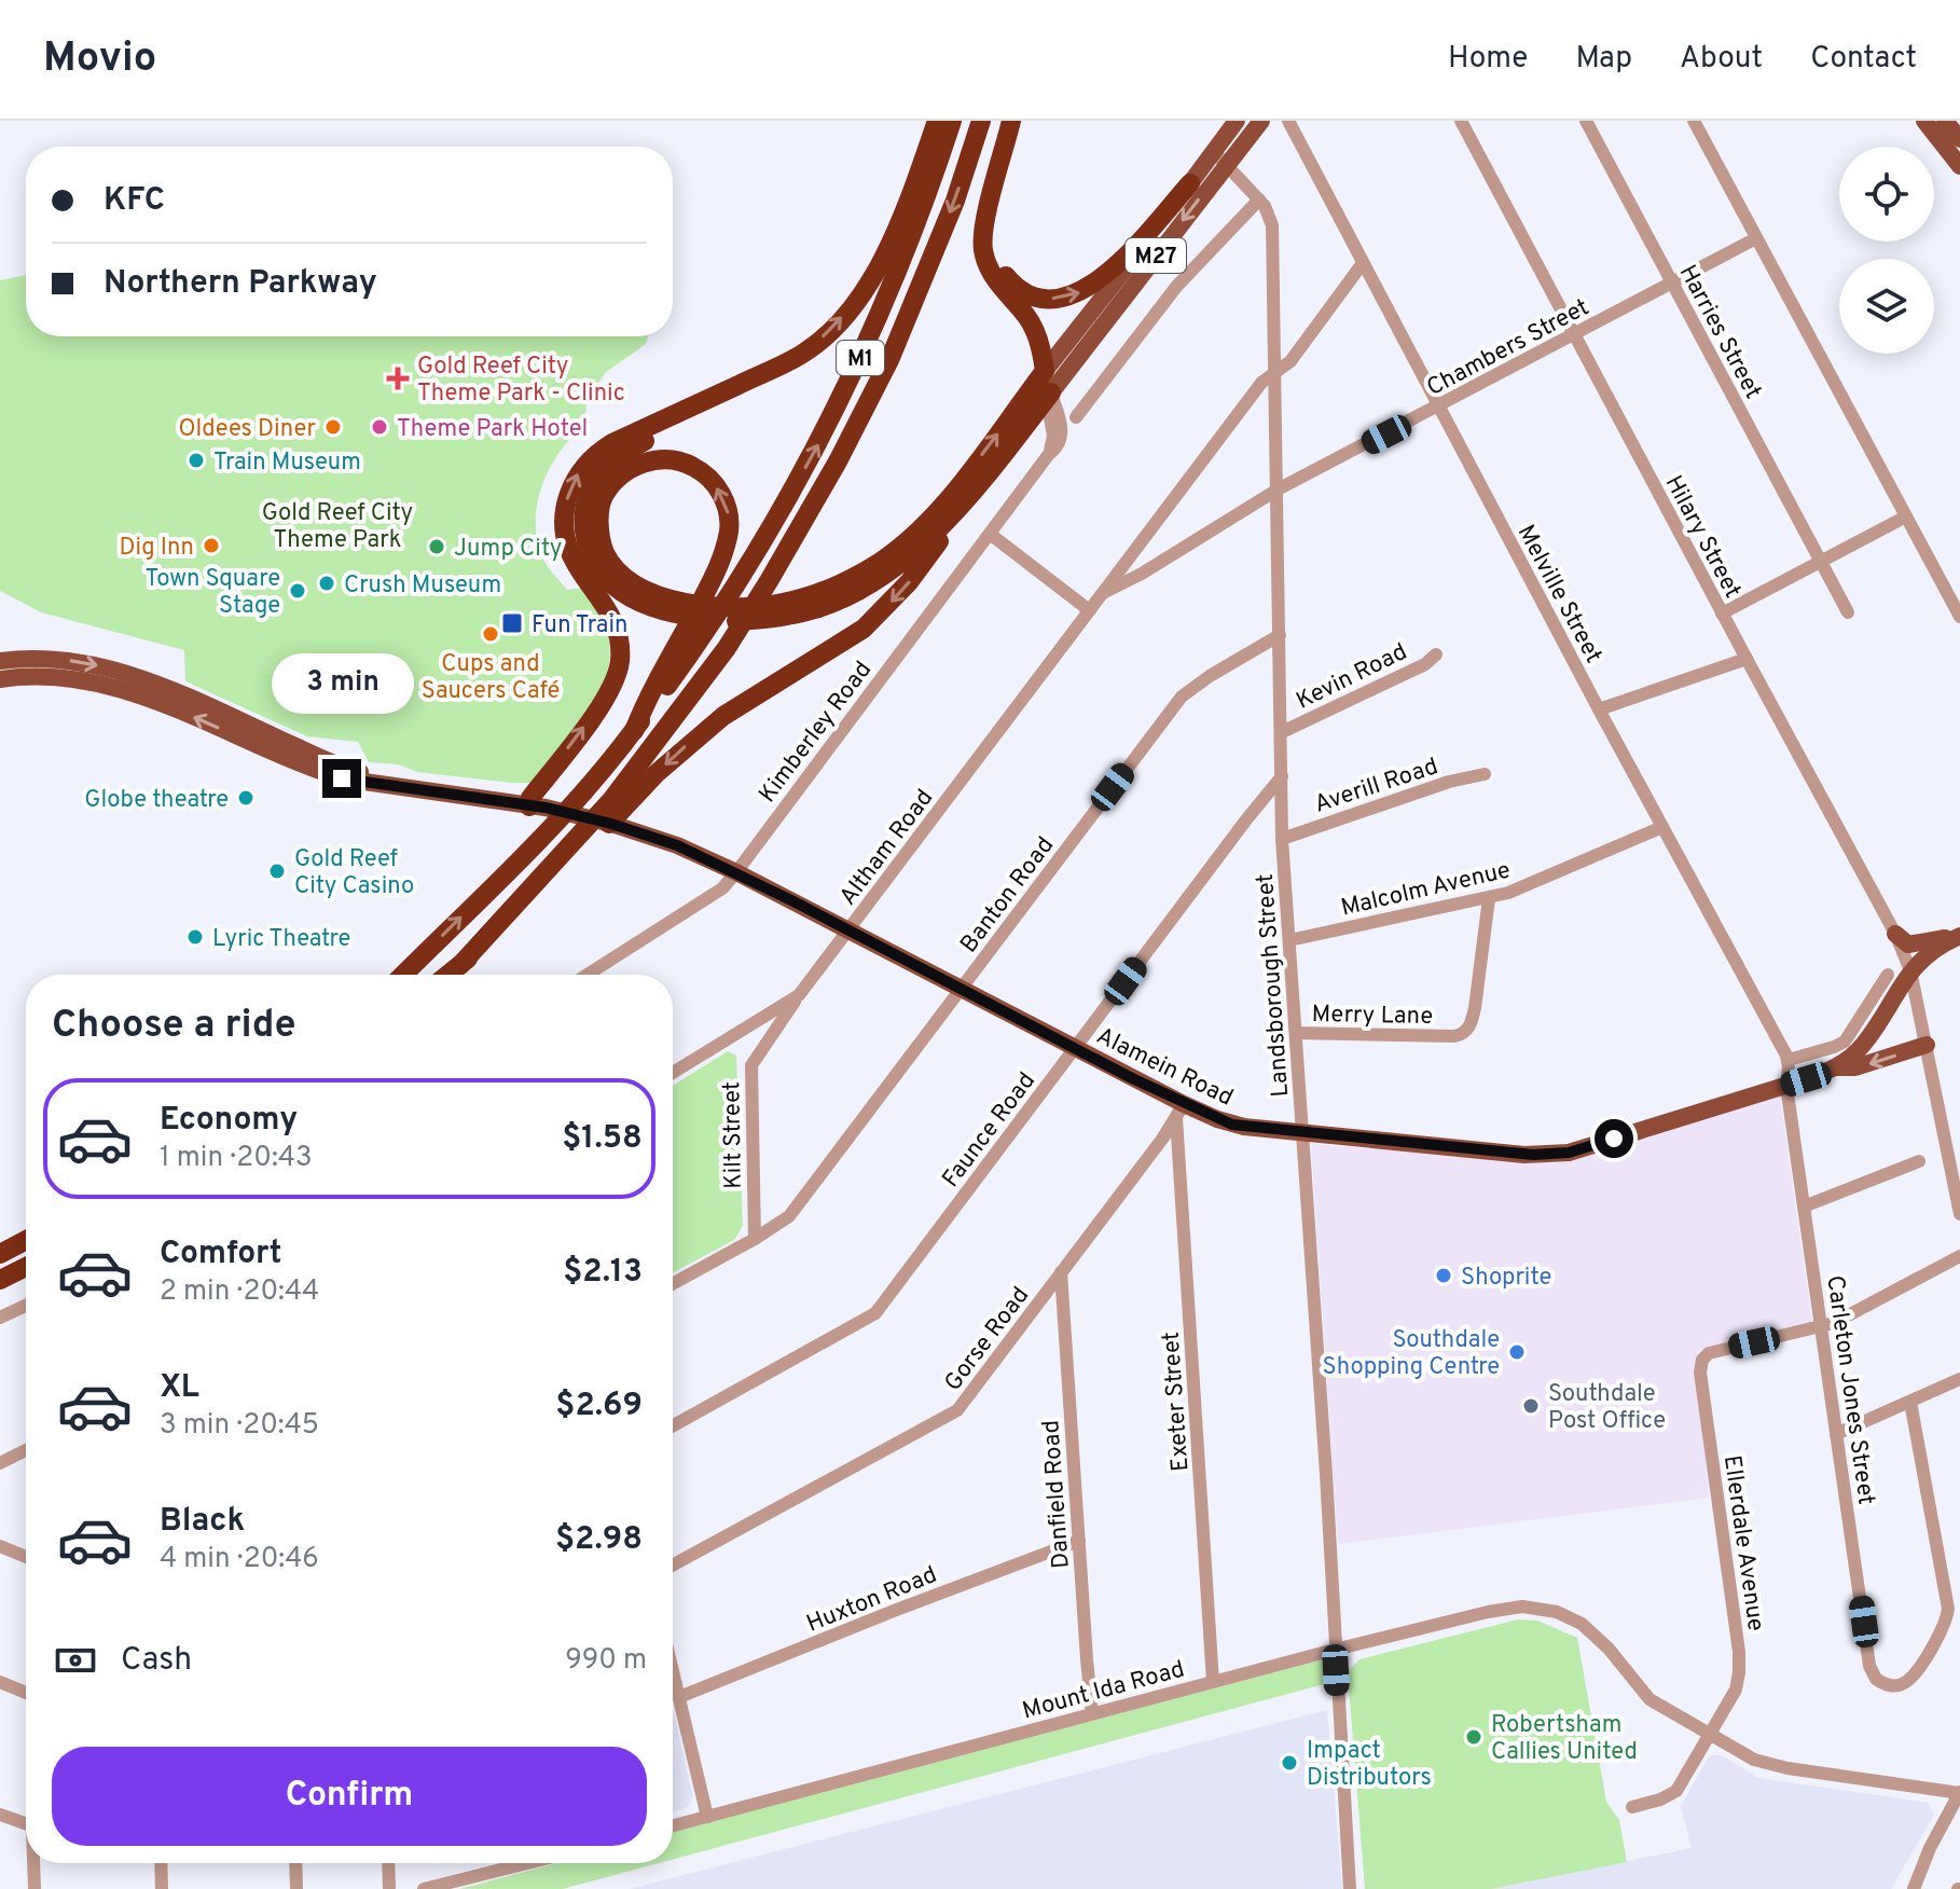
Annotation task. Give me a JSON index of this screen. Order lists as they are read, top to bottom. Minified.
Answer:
{"streets":{"highway":["M1"],"main road":["M27","Alamein Road"],"street":["Harries Street","Chambers Street","Hilary Street","Melville Street","Kevin Road","Kimberley Road","Averill Road","Altham Road","Malcolm Avenue","Banton Road","Landsborough Street","Merry Lane","Faunce Road","Kilt Street","Gorse Road","Carleton Jones Street","Exeter Street","Danfield Road","Ellerdale Avenue","Huxton Road","Mount Ida Road"]},"crossings":[["M27","Kimberley Road"],["M27","Landsborough Street"],["Harries Street","Chambers Street"],["Chambers Street","Hilary Street"],["Chambers Street","Melville Street"],["Chambers Street","Altham Road"],["Chambers Street","Landsborough Street"],["Hilary Street","Alamein Road"],["Melville Street","Altham Road"],["Melville Street","Malcolm Avenue"],["Kevin Road","Landsborough Street"],["Kimberley Road","Alamein Road"],["Averill Road","Landsborough Street"],["Altham Road","Landsborough Street"],["Altham Road","Alamein Road"],["Altham Road","Kilt Street"],["Malcolm Avenue","Landsborough Street"],["Malcolm Avenue","Merry Lane"],["Banton Road","Landsborough Street"],["Banton Road","Alamein Road"],["Banton Road","Kilt Street"],["Landsborough Street","Merry Lane"],["Landsborough Street","Alamein Road"],["Landsborough Street","Faunce Road"],["Landsborough Street","Mount Ida Road"],["Alamein Road","Faunce Road"],["Alamein Road","Gorse Road"],["Alamein Road","Carleton Jones Street"],["Alamein Road","Exeter Street"],["Gorse Road","Exeter Street"],["Gorse Road","Danfield Road"],["Carleton Jones Street","Ellerdale Avenue"],["Exeter Street","Mount Ida Road"],["Danfield Road","Huxton Road"],["Danfield Road","Mount Ida Road"],["Ellerdale Avenue","Mount Ida Road"]],"parks":["Gold Reef City Theme Park"],"places":{"health":["Gold Reef City Theme Park - Clinic"],"other":["Oldees Diner","Theme Park Hotel","Train Museum","Dig Inn","Jump City","Crush Museum","Town Square Stage","Cups and Saucers Café","Globe theatre","Gold Reef City Casino","Lyric Theatre","Shoprite","Southdale Shopping Centre","Southdale Post Office","Robertsham Callies United","Impact Distributors"],"transit":["Fun Train"]},"page":{"header":"Movio","nav":["Home","Map","About","Contact"],"banner":["KFC","Northern Parkway"],"bubble":"3 min","heading":"Choose a ride","list":[{"name":"Economy","note":"1 min · 20:43","value":"$1.58"},{"name":"Comfort","note":"2 min · 20:44","value":"$2.13"},{"name":"XL","note":"3 min · 20:45","value":"$2.69"},{"name":"Black","note":"4 min · 20:46","value":"$2.98"}],"pay":["Cash","990 m"],"buttons":"Confirm"}}
